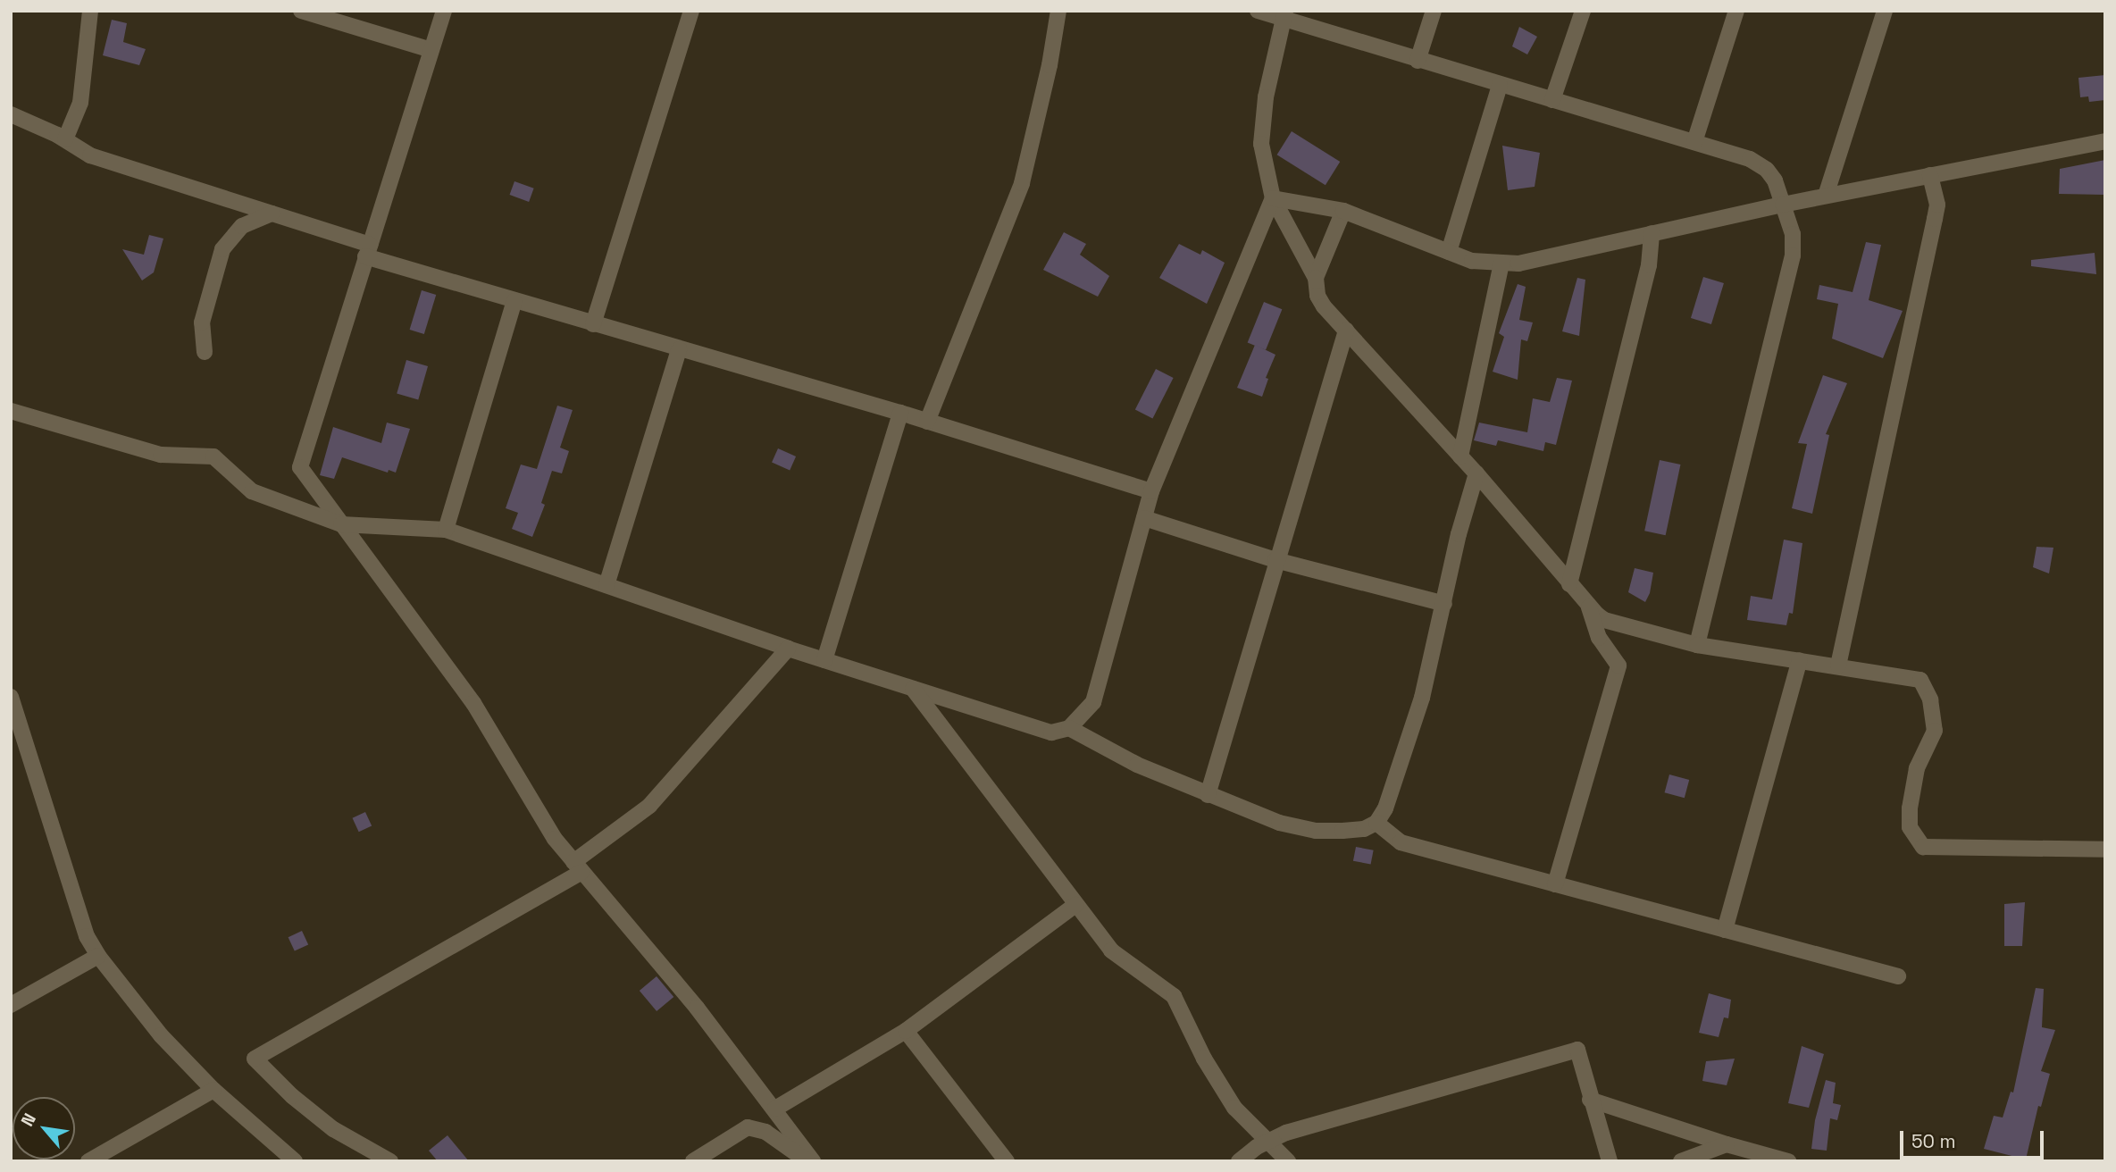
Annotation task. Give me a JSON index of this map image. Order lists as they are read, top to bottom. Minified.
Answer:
{"scale_bar":"50 m","north":"top left"}
